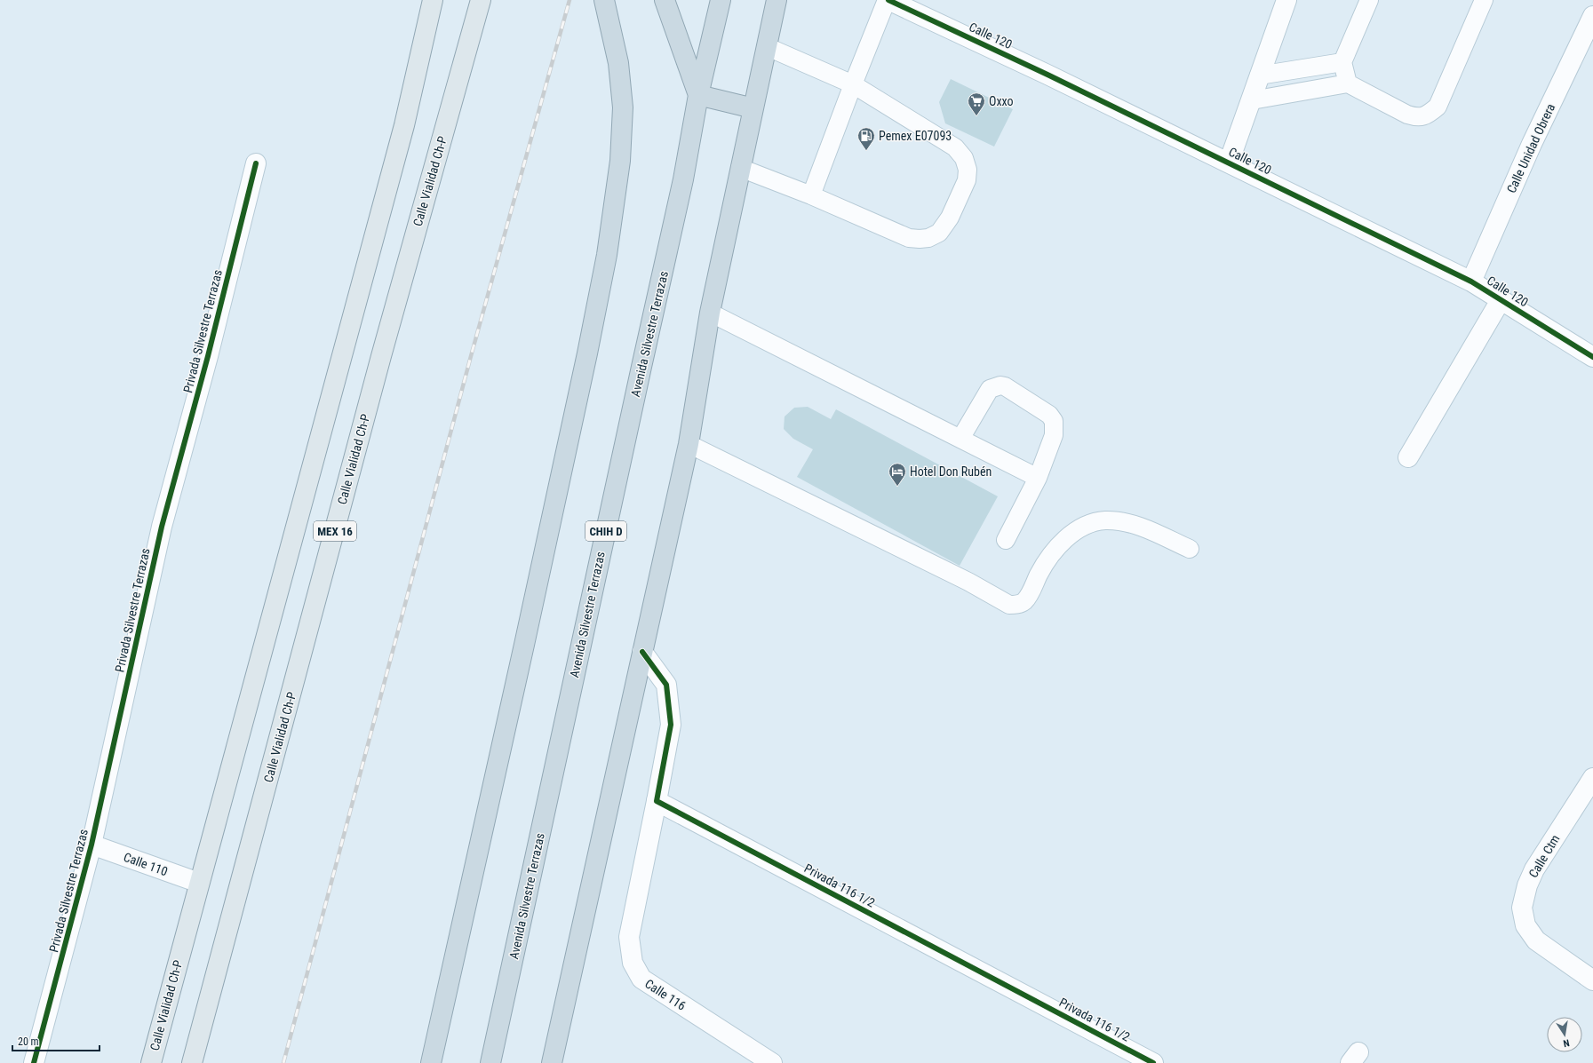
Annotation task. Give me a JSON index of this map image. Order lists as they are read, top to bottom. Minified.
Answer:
{"streets":{"highway":["Avenida Silvestre Terrazas","CHIH D"],"main road":["Calle Vialidad Ch-P","MEX 16"],"street":["Calle 120","Calle Unidad Obrera","Privada Silvestre Terrazas","Calle Ctm","Calle 110","Privada 116 1/2","Calle 116"]},"crossings":[["Calle 120","Calle Unidad Obrera"],["Calle Vialidad Ch-P","Calle 110"],["Privada Silvestre Terrazas","Calle 110"],["Privada 116 1/2","Calle 116"]],"places":{"supermarket":["Oxxo"],"fuel station":["Pemex E07093"],"hotel":["Hotel Don Rubén"]},"scale_bar":"20 m","north":"bottom"}
